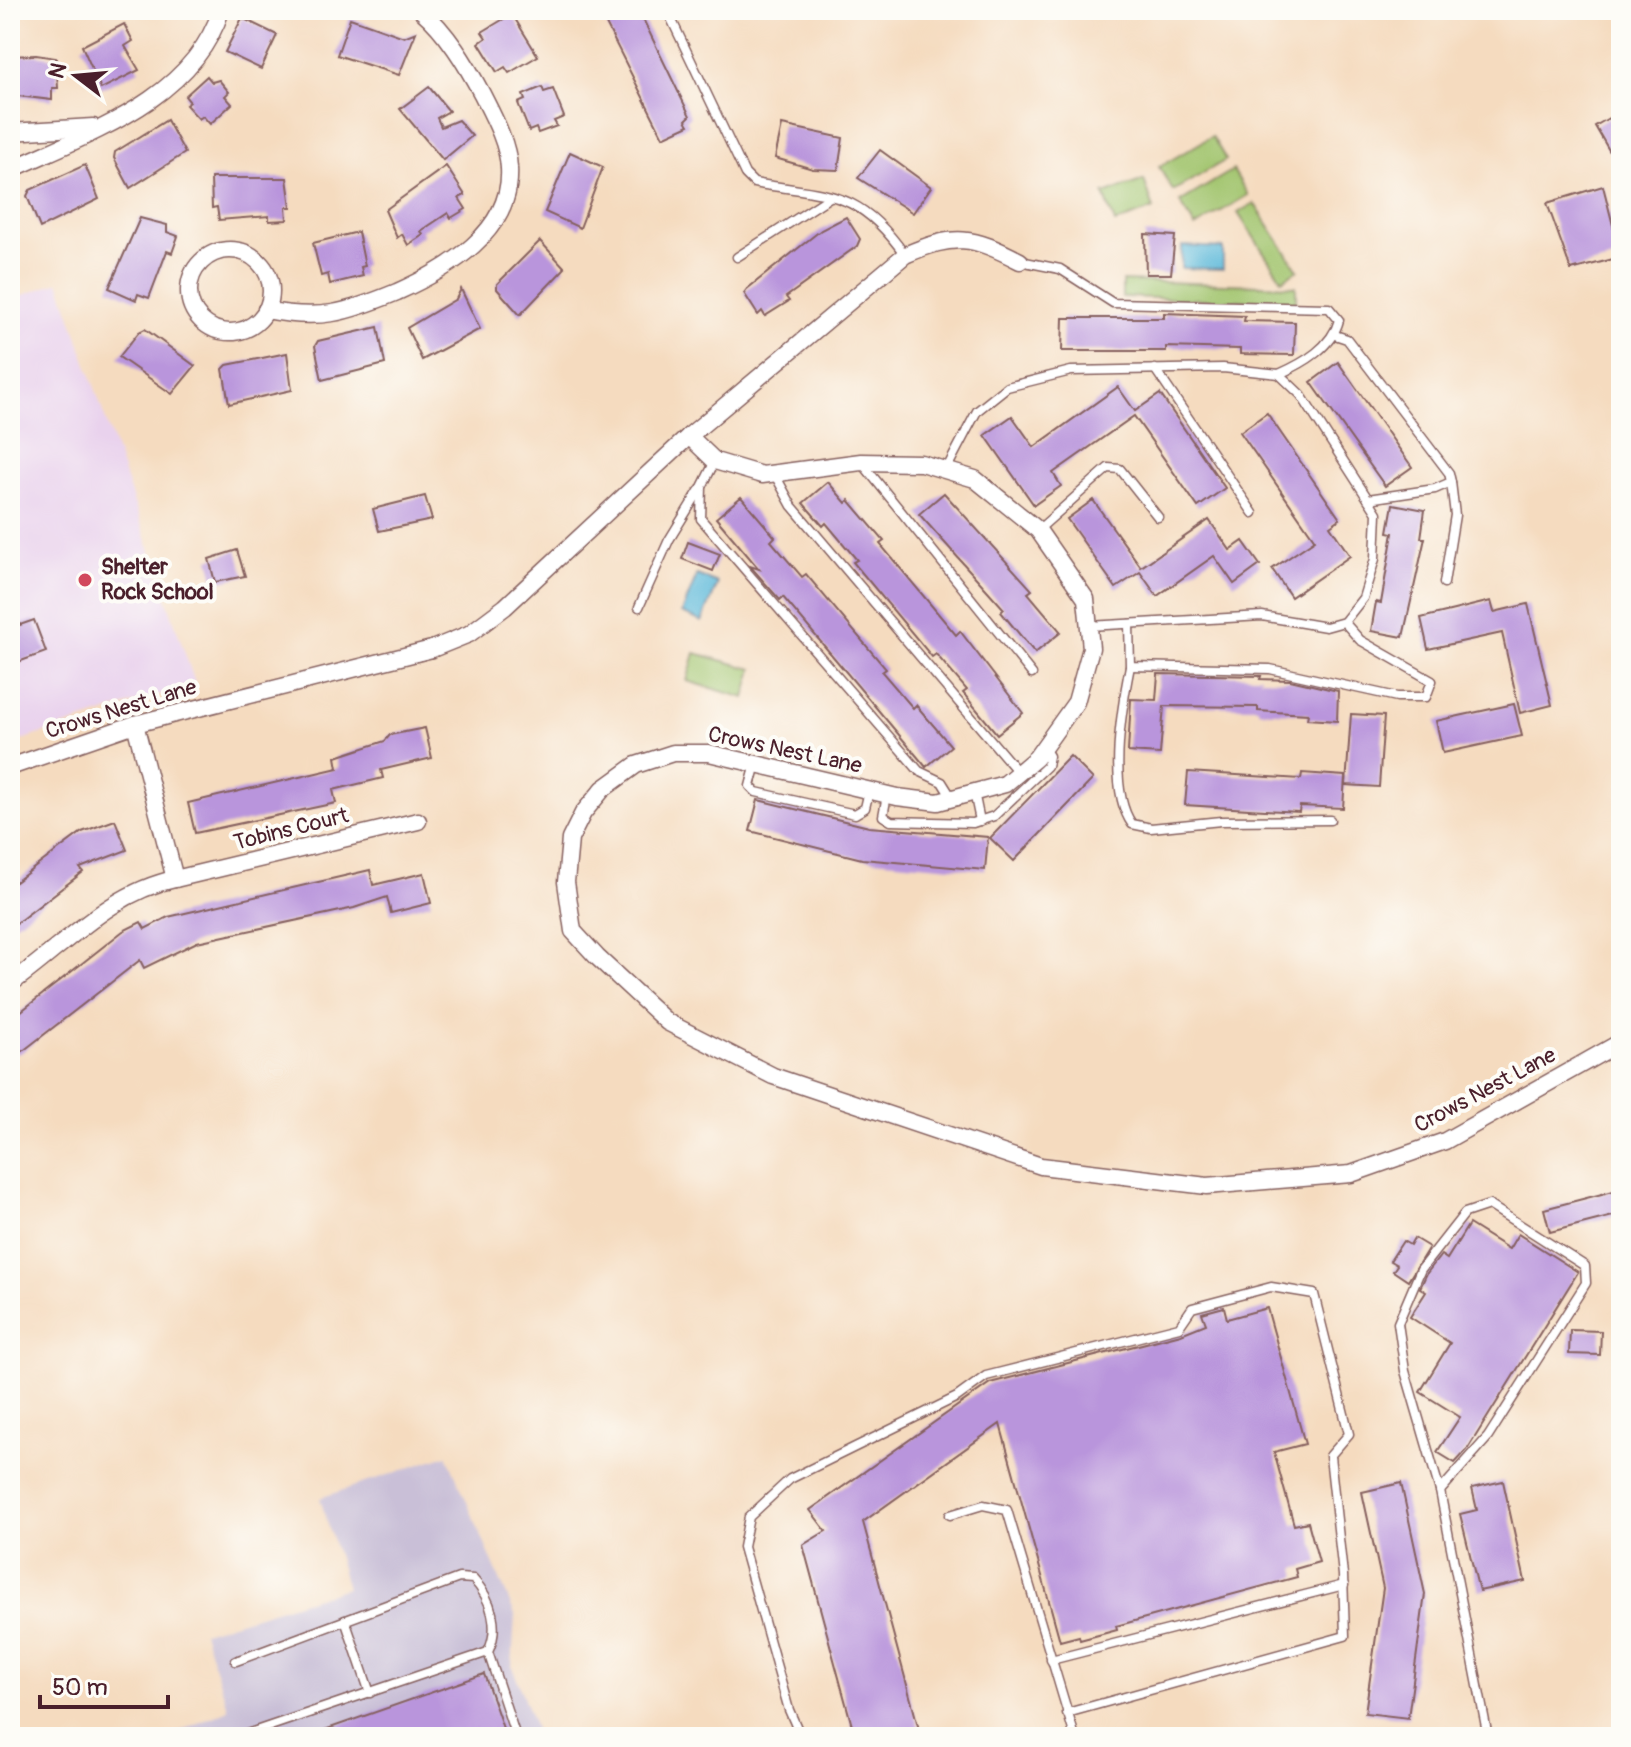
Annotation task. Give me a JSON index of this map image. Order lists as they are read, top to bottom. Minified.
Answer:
{"streets":{"street":["Crows Nest Lane","Tobins Court"]},"places":["Shelter Rock School"],"scale_bar":"50 m","north":"left"}
